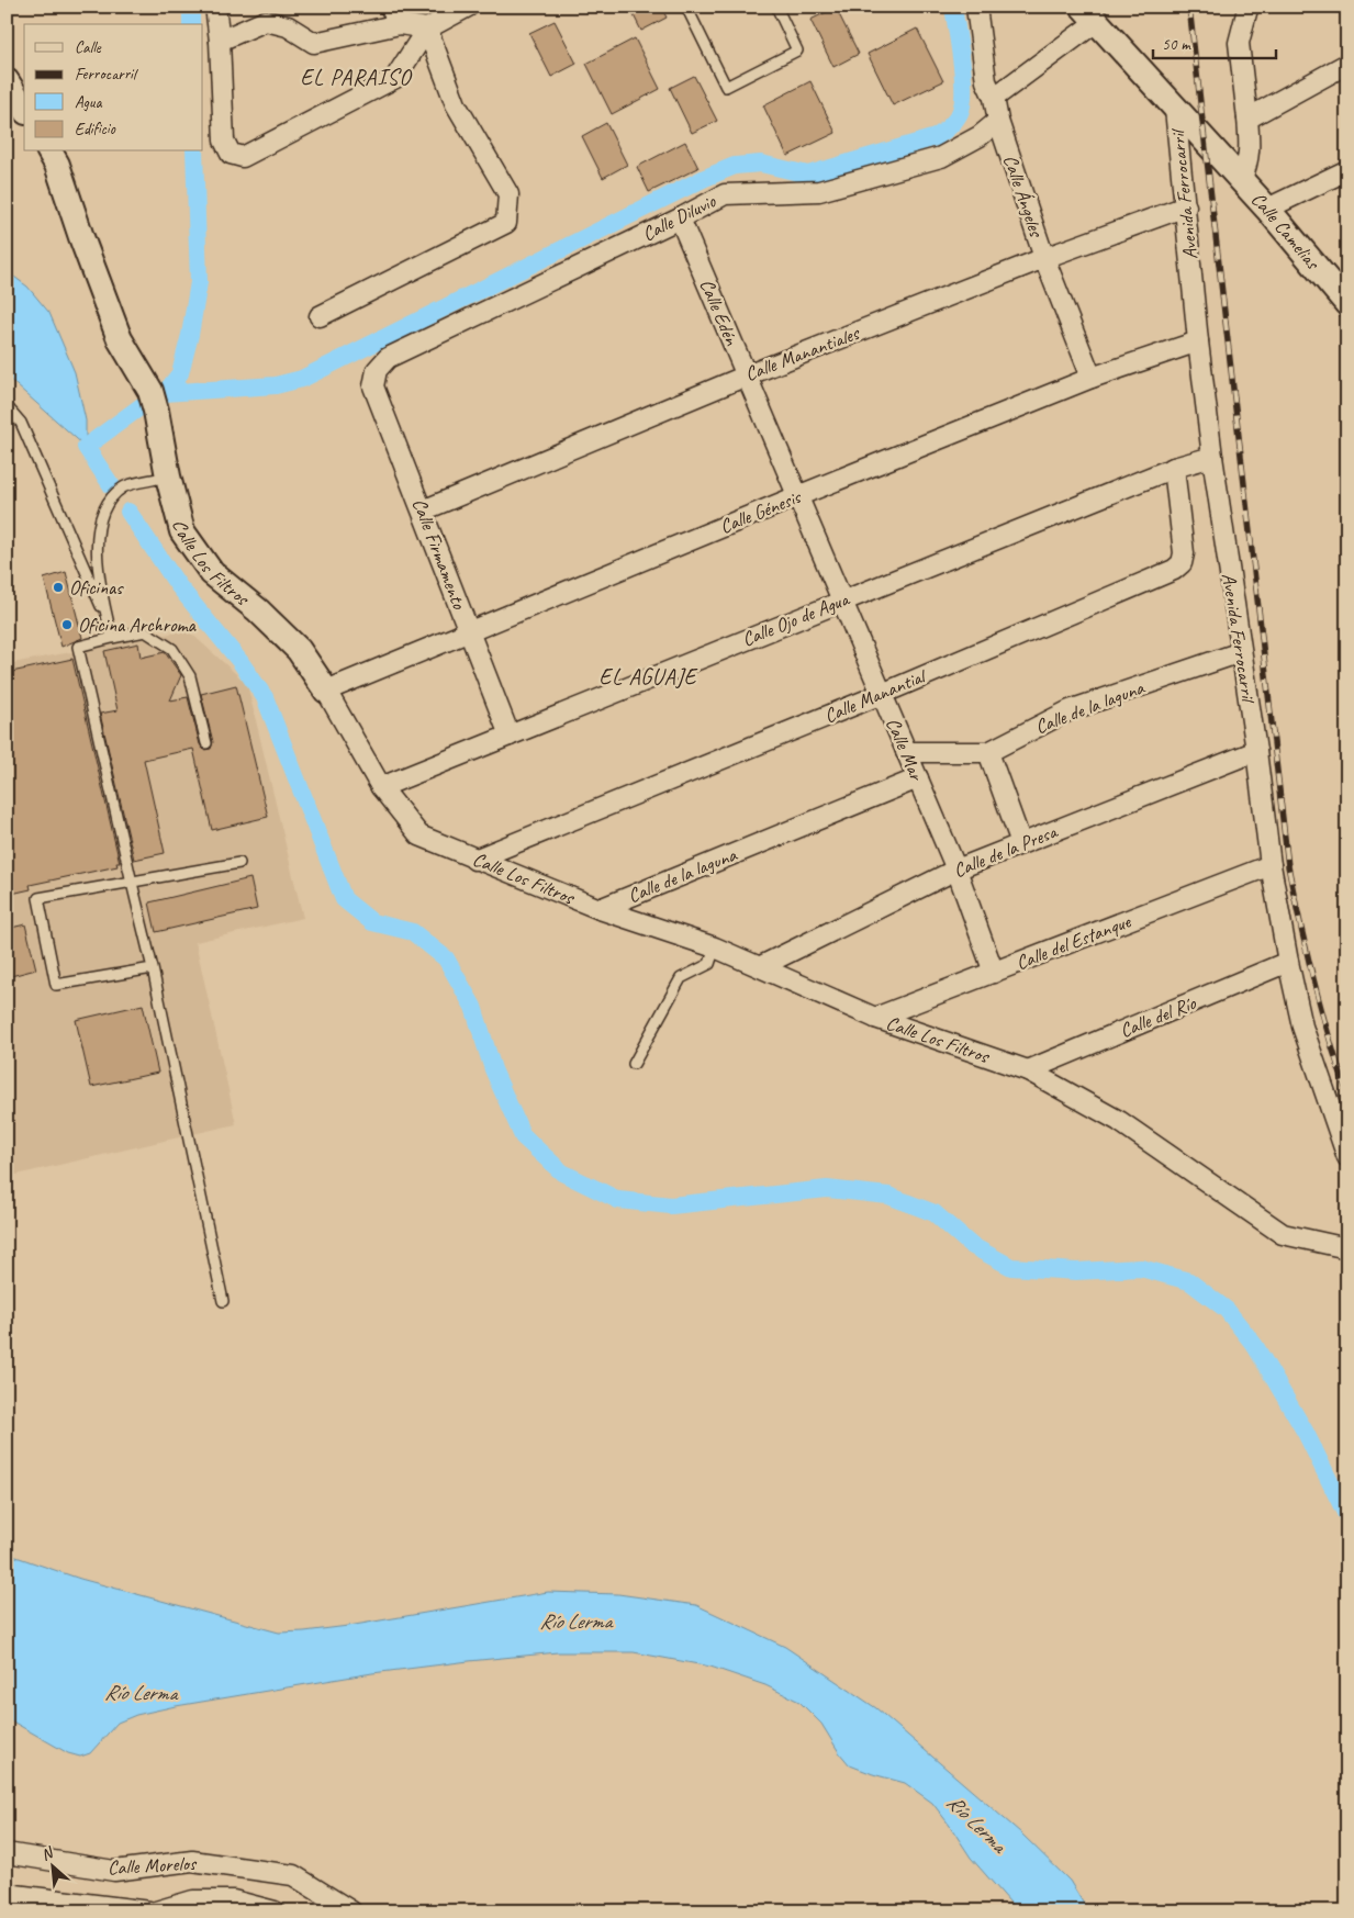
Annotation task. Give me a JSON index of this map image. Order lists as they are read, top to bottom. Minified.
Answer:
{"streets":{"street":["Calle Ángeles","Avenida Ferrocarril","Calle Diluvio","Calle Camelias","Calle Edén","Calle Manantiales","Calle Génesis","Calle Firmamento","Calle Los Filtros","Calle Ojo de Agua","Calle Manantial","Calle de la laguna","Calle Mar","Calle de la Presa","Calle del Estanque","Calle del Río","Calle Morelos"]},"crossings":[["Calle Ángeles","Calle Diluvio"],["Calle Ángeles","Calle Manantiales"],["Calle Ángeles","Calle Génesis"],["Avenida Ferrocarril","Calle Camelias"],["Avenida Ferrocarril","Calle Manantiales"],["Avenida Ferrocarril","Calle Génesis"],["Avenida Ferrocarril","Calle Ojo de Agua"],["Avenida Ferrocarril","Calle de la laguna"],["Avenida Ferrocarril","Calle de la Presa"],["Avenida Ferrocarril","Calle del Estanque"],["Avenida Ferrocarril","Calle del Río"],["Calle Diluvio","Calle Edén"],["Calle Diluvio","Calle Firmamento"],["Calle Edén","Calle Manantiales"],["Calle Edén","Calle Génesis"],["Calle Edén","Calle Mar"],["Calle Manantiales","Calle Firmamento"],["Calle Génesis","Calle Firmamento"],["Calle Génesis","Calle Los Filtros"],["Calle Génesis","Calle Mar"],["Calle Firmamento","Calle Ojo de Agua"],["Calle Los Filtros","Calle Ojo de Agua"],["Calle Los Filtros","Calle Manantial"],["Calle Los Filtros","Calle de la laguna"],["Calle Los Filtros","Calle de la Presa"],["Calle Los Filtros","Calle del Estanque"],["Calle Los Filtros","Calle del Río"],["Calle Ojo de Agua","Calle Manantial"],["Calle Ojo de Agua","Calle Mar"],["Calle Manantial","Calle Mar"],["Calle de la laguna","Calle Mar"],["Calle Mar","Calle de la Presa"],["Calle Mar","Calle del Estanque"]],"districts":["EL PARAISO","EL AGUAJE"],"water":["Río Lerma"],"places":["Oficinas","Oficina Archroma"],"legend":["Calle","Ferrocarril","Agua","Edificio"],"scale_bar":"50 m","north":"top left"}
